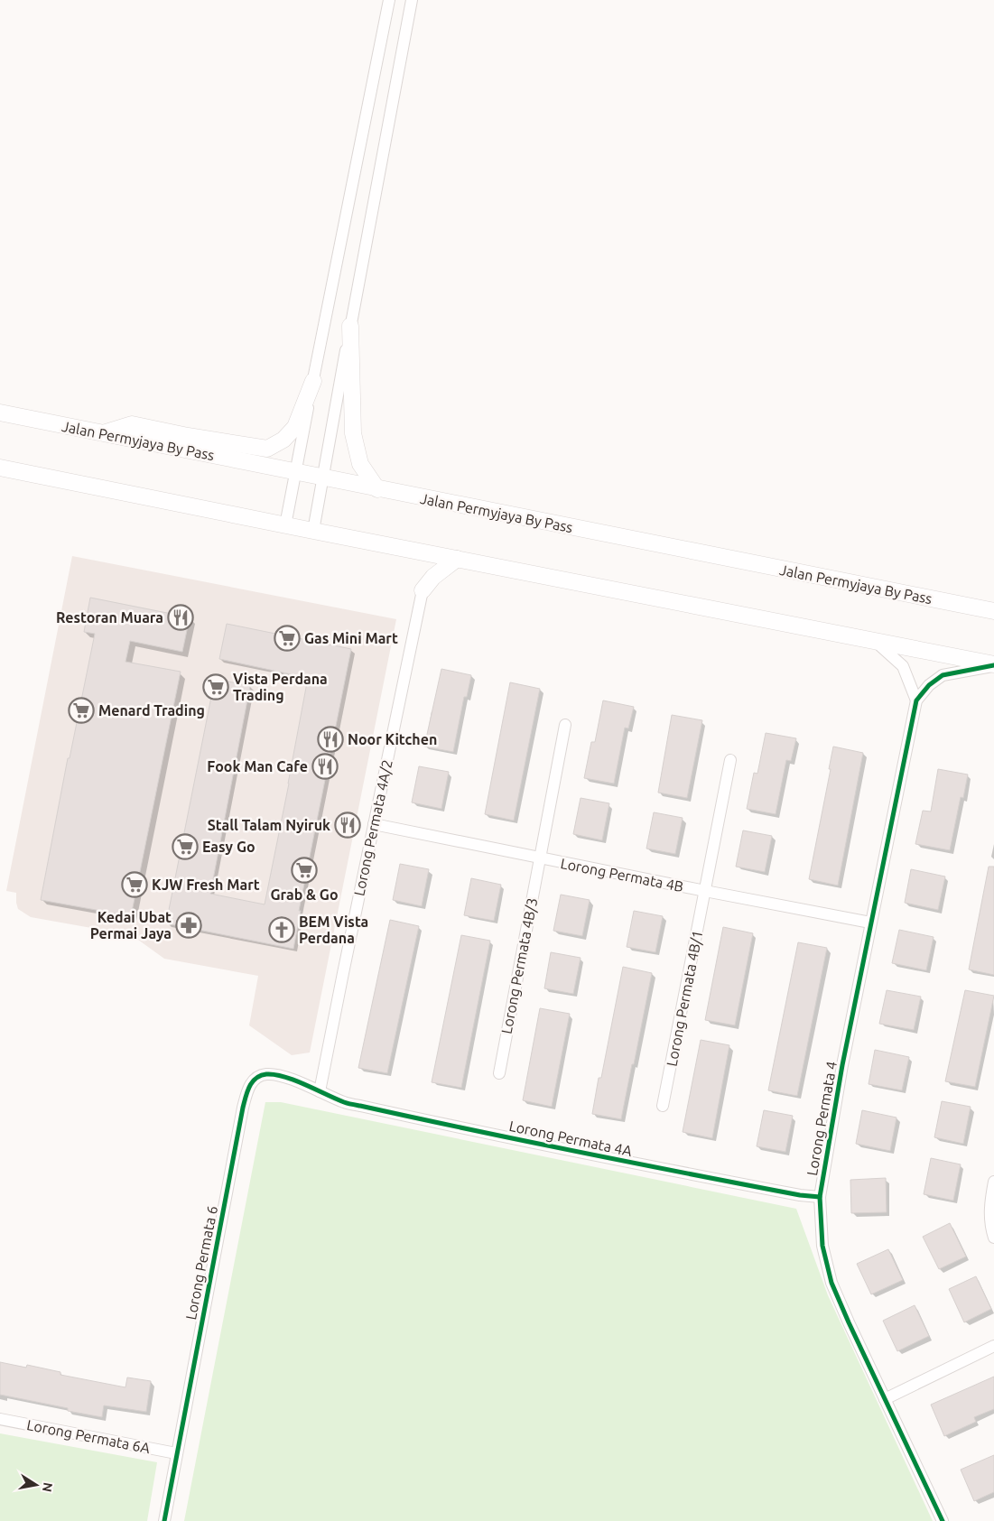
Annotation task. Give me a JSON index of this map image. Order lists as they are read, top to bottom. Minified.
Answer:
{"streets":{"main road":["Jalan Permyjaya By Pass"],"street":["Lorong Permata 4A/2","Lorong Permata 4B","Lorong Permata 4B/3","Lorong Permata 4B/1","Lorong Permata 4","Lorong Permata 4A","Lorong Permata 6","Lorong Permata 6A"]},"crossings":[["Lorong Permata 4A/2","Lorong Permata 4B"],["Lorong Permata 4A/2","Lorong Permata 4A"],["Lorong Permata 4A/2","Lorong Permata 6"],["Lorong Permata 4B","Lorong Permata 4B/3"],["Lorong Permata 4B","Lorong Permata 4B/1"],["Lorong Permata 4B","Lorong Permata 4"],["Lorong Permata 4","Lorong Permata 4A"],["Lorong Permata 4A","Lorong Permata 6"],["Lorong Permata 6","Lorong Permata 6A"]],"places":{"restaurant":["Restoran Muara","Noor Kitchen","Fook Man Cafe","Stall Talam Nyiruk"],"supermarket":["Gas Mini Mart","Vista Perdana Trading","Menard Trading","Easy Go","Grab & Go","KJW Fresh Mart"],"pharmacy":["Kedai Ubat Permai Jaya"],"church":["BEM Vista Perdana"]},"north":"right"}
